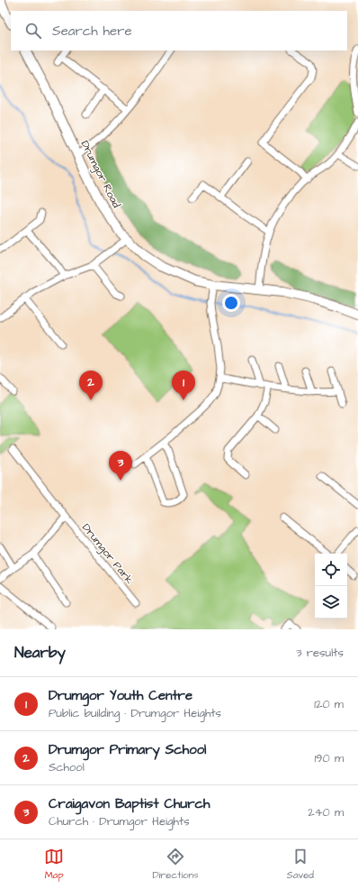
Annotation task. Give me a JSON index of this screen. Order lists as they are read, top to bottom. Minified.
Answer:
{"streets":{"street":["Drumgor Road","Drumgor Park"]},"page":{"search":"Search here","pins":["1","2","3"],"heading":["Nearby","3 results"],"list":[{"mark":"1","name":"Drumgor Youth Centre","note":"Public building · Drumgor Heights","value":"120 m"},{"mark":"2","name":"Drumgor Primary School","note":"School","value":"190 m"},{"mark":"3","name":"Craigavon Baptist Church","note":"Church · Drumgor Heights","value":"240 m"}],"nav":["Map","Directions","Saved"]}}
